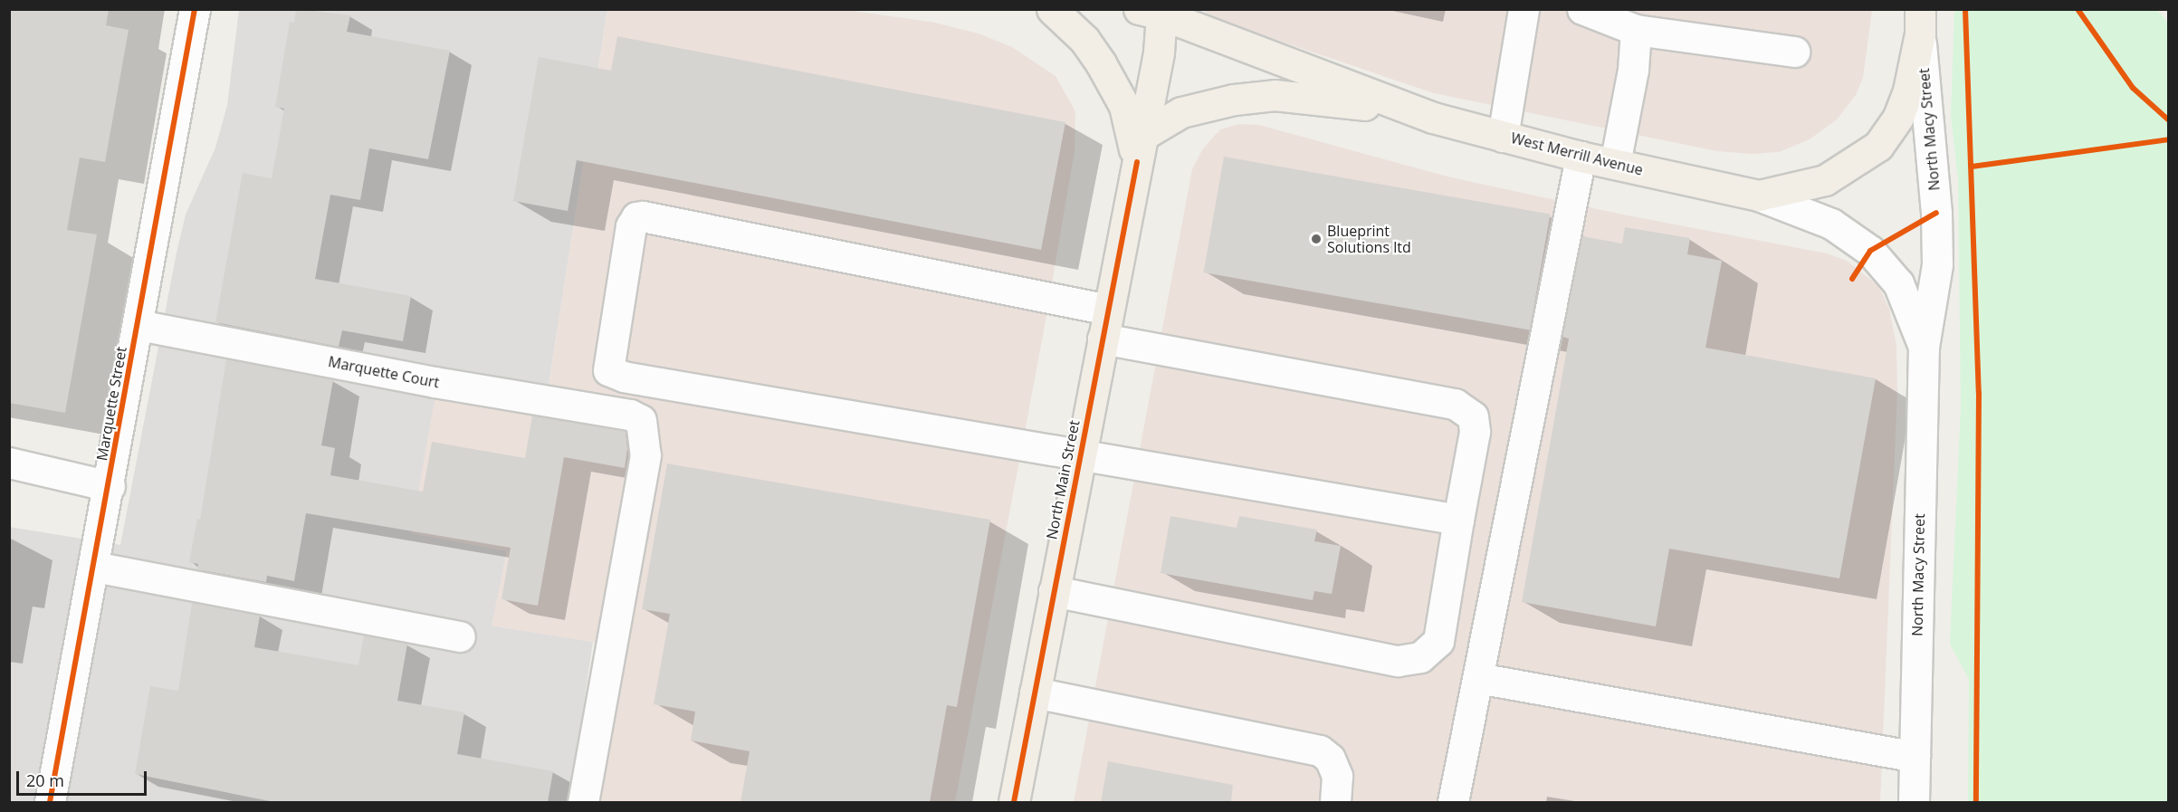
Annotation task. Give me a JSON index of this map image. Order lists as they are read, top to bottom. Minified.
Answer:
{"streets":{"main road":["West Merrill Avenue","North Main Street"],"street":["North Macy Street","Marquette Court","Marquette Street"]},"crossings":[["North Macy Street","West Merrill Avenue"],["West Merrill Avenue","North Main Street"],["Marquette Court","Marquette Street"]],"places":["Blueprint Solutions ltd"],"scale_bar":"20 m"}
